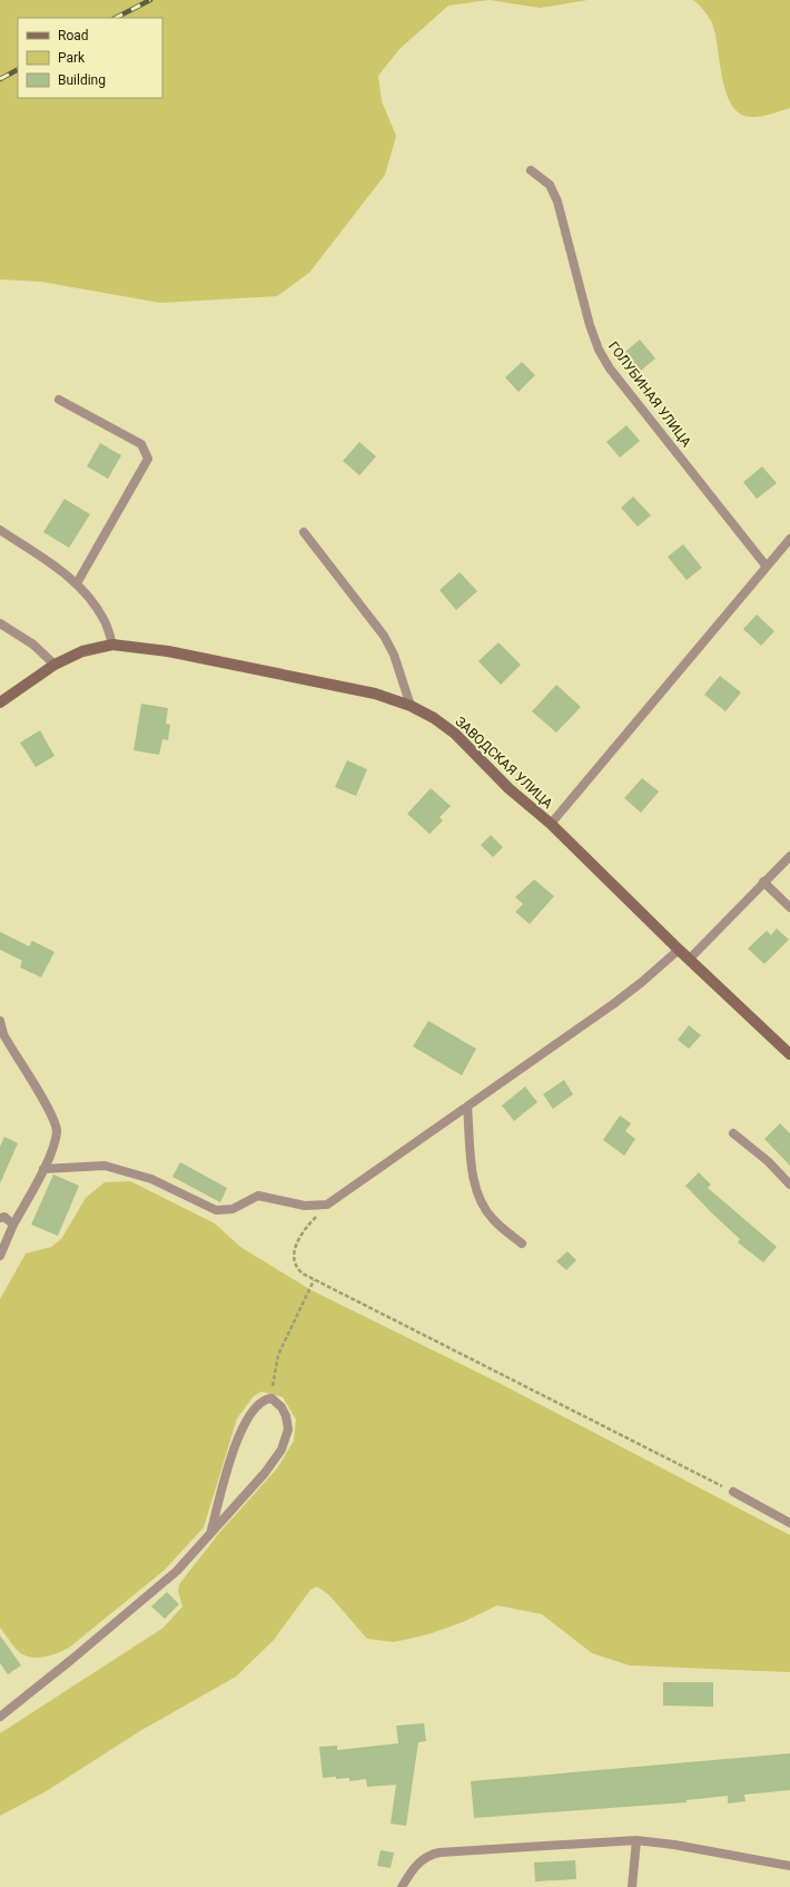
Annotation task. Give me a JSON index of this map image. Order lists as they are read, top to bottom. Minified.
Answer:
{"streets":{"street":["ЗАВОДСКАЯ УЛИЦА"],"lane":["ГОЛУБИНАЯ УЛИЦА"]},"legend":["Road","Park","Building"]}
